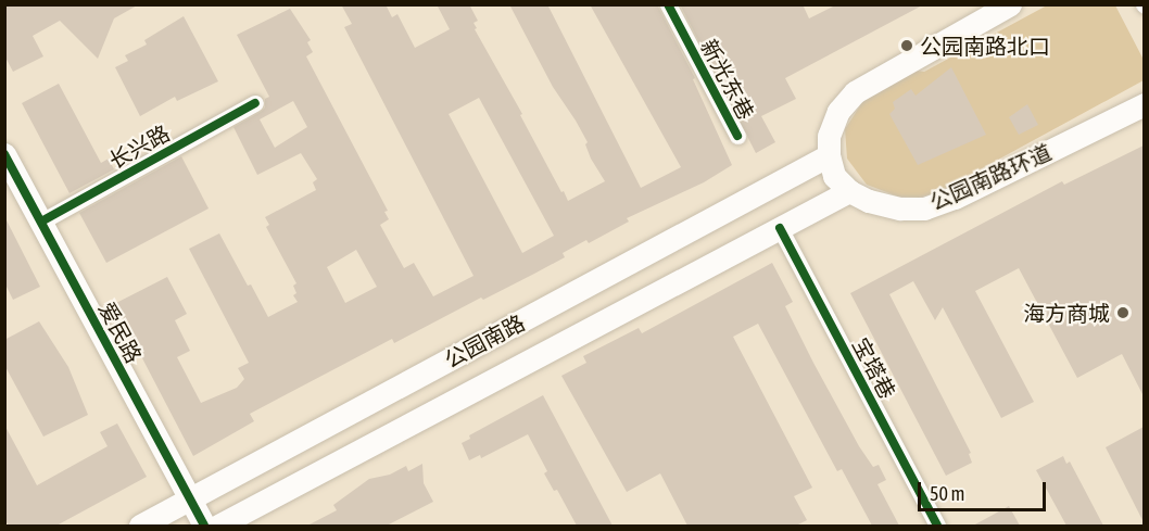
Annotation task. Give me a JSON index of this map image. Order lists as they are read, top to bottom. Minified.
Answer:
{"streets":{"main road":["公园南路环道","爱民路","公园南路"],"street":["新光东巷","长兴路","宝塔巷"]},"crossings":[["长兴路","爱民路"],["公园南路环道","公园南路"],["爱民路","公园南路"],["公园南路","宝塔巷"]],"places":["公园南路北口","海方商城"],"scale_bar":"50 m"}
